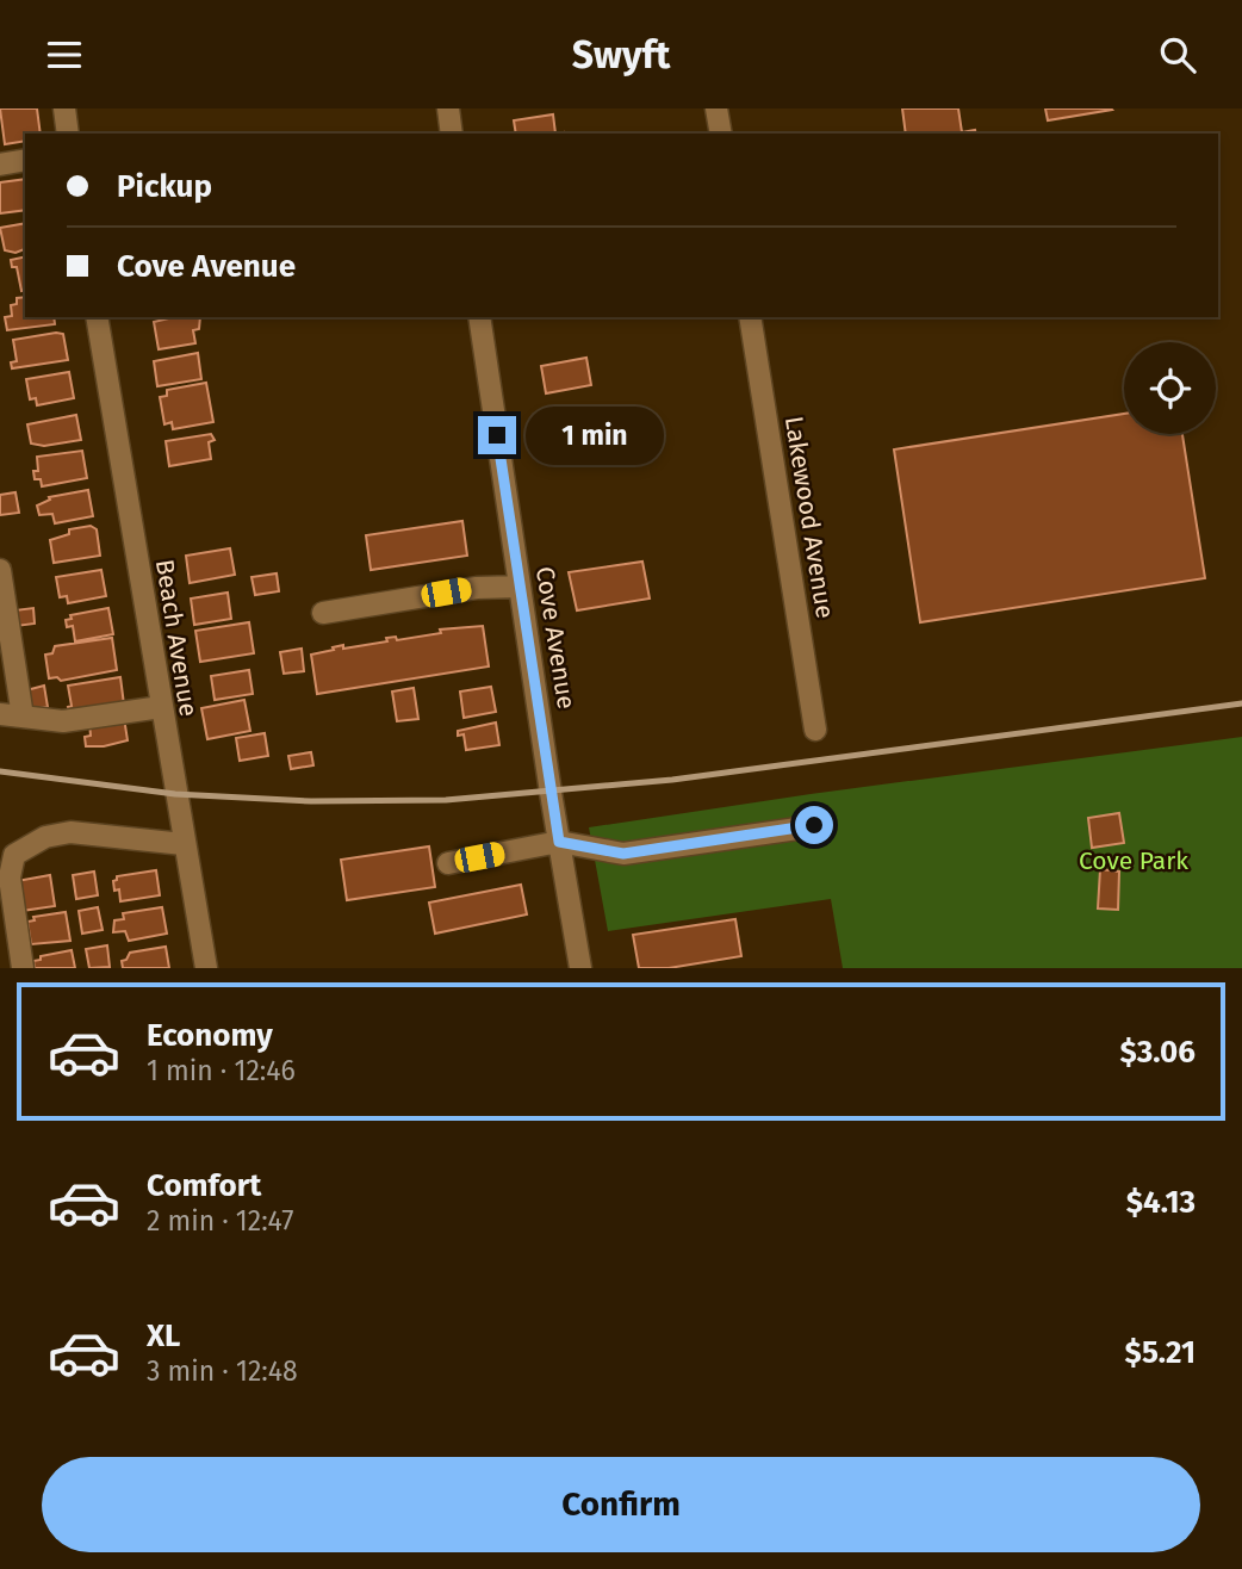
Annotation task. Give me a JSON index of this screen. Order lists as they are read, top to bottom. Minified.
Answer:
{"streets":{"street":["Lakewood Avenue","Beach Avenue","Cove Avenue"]},"parks":["Cove Park"],"page":{"header":"Swyft","banner":["Pickup","Cove Avenue"],"bubble":"1 min","list":[{"name":"Economy","note":"1 min · 12:46","value":"$3.06"},{"name":"Comfort","note":"2 min · 12:47","value":"$4.13"},{"name":"XL","note":"3 min · 12:48","value":"$5.21"}],"buttons":"Confirm"}}
